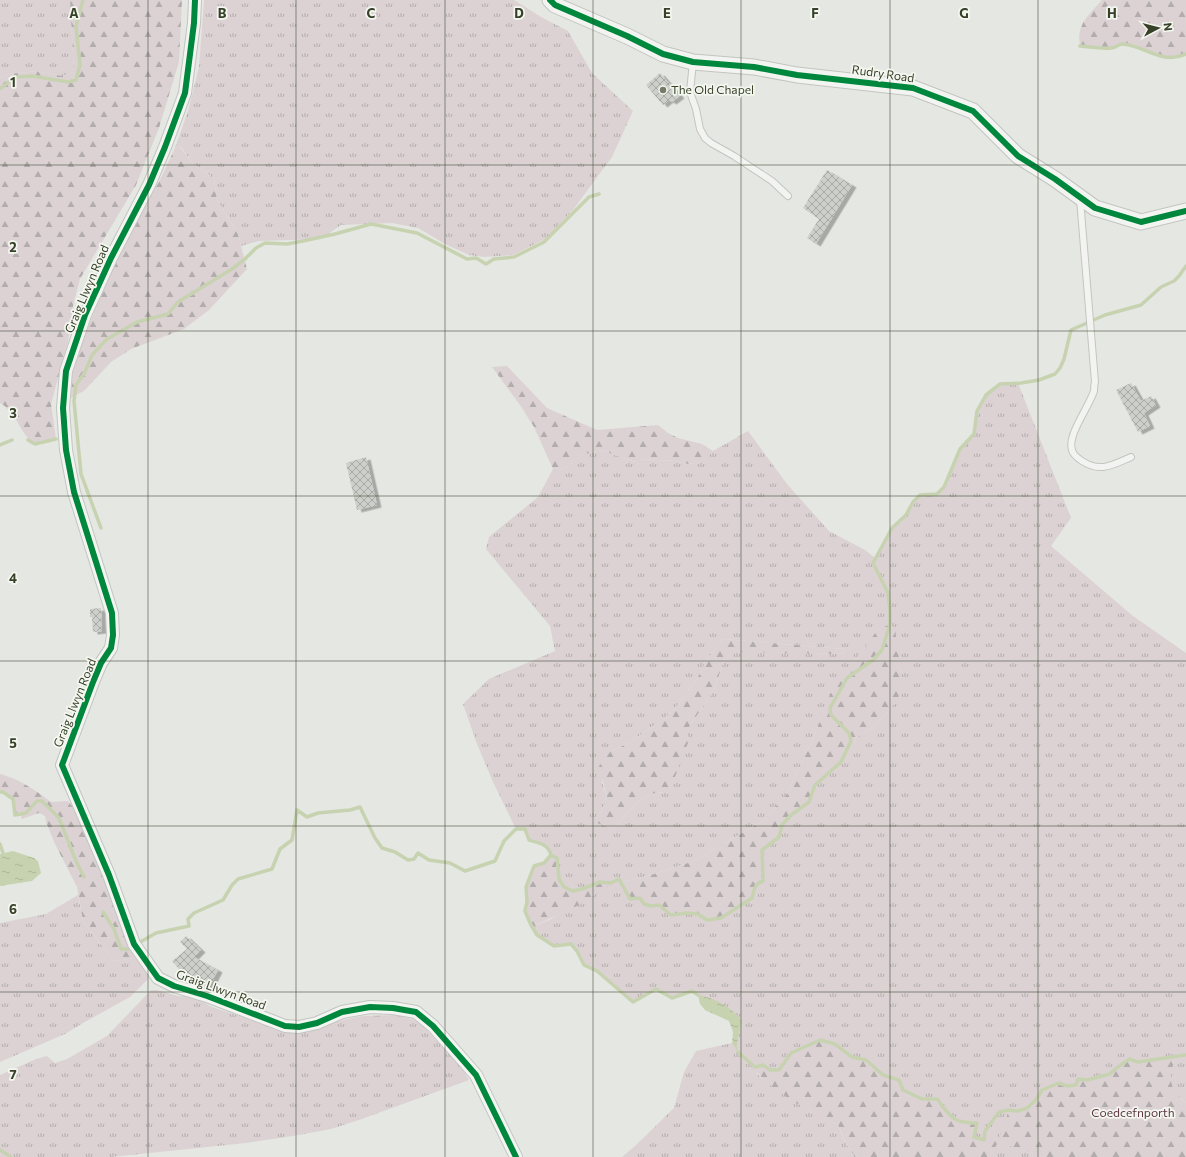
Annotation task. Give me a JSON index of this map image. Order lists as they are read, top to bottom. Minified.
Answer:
{"streets":{"street":["Rudry Road","Graig Llwyn Road"]},"parks":["Coedcefnporth"],"places":["The Old Chapel"],"north":"right","grid":{"columns":["A","B","C","D","E","F","G","H"],"rows":["1","2","3","4","5","6","7"]}}
